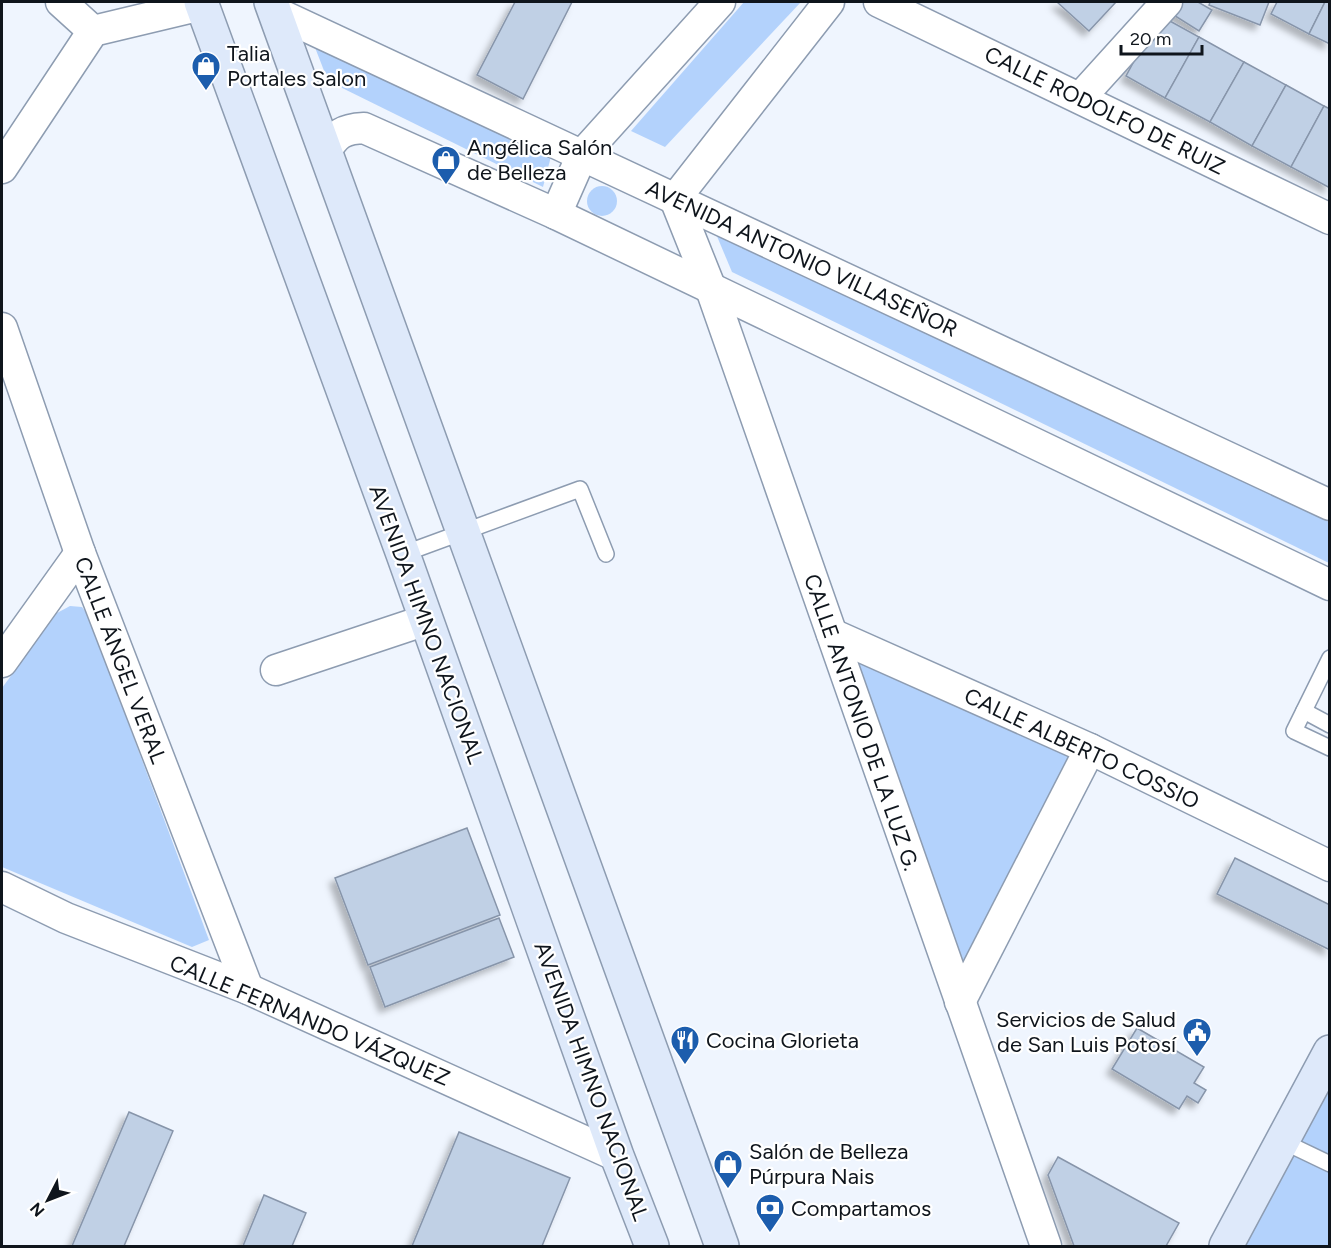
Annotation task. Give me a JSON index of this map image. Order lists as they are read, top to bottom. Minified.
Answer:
{"streets":{"main road":["AVENIDA HIMNO NACIONAL"],"street":["CALLE RODOLFO DE RUIZ","AVENIDA ANTONIO VILLASEÑOR","CALLE ÁNGEL VERAL","CALLE ANTONIO DE LA LUZ G.","CALLE ALBERTO COSSIO","CALLE FERNANDO VÁZQUEZ"]},"crossings":[["AVENIDA ANTONIO VILLASEÑOR","CALLE ANTONIO DE LA LUZ G."],["AVENIDA HIMNO NACIONAL","CALLE FERNANDO VÁZQUEZ"],["CALLE ÁNGEL VERAL","CALLE FERNANDO VÁZQUEZ"],["CALLE ANTONIO DE LA LUZ G.","CALLE ALBERTO COSSIO"]],"places":{"shop":["Talia Portales Salon","Angélica Salón de Belleza","Salón de Belleza Púrpura Nais"],"public building":["Servicios de Salud de San Luis Potosí"],"restaurant":["Cocina Glorieta"],"bank":["Compartamos"]},"scale_bar":"20 m","north":"bottom left"}
